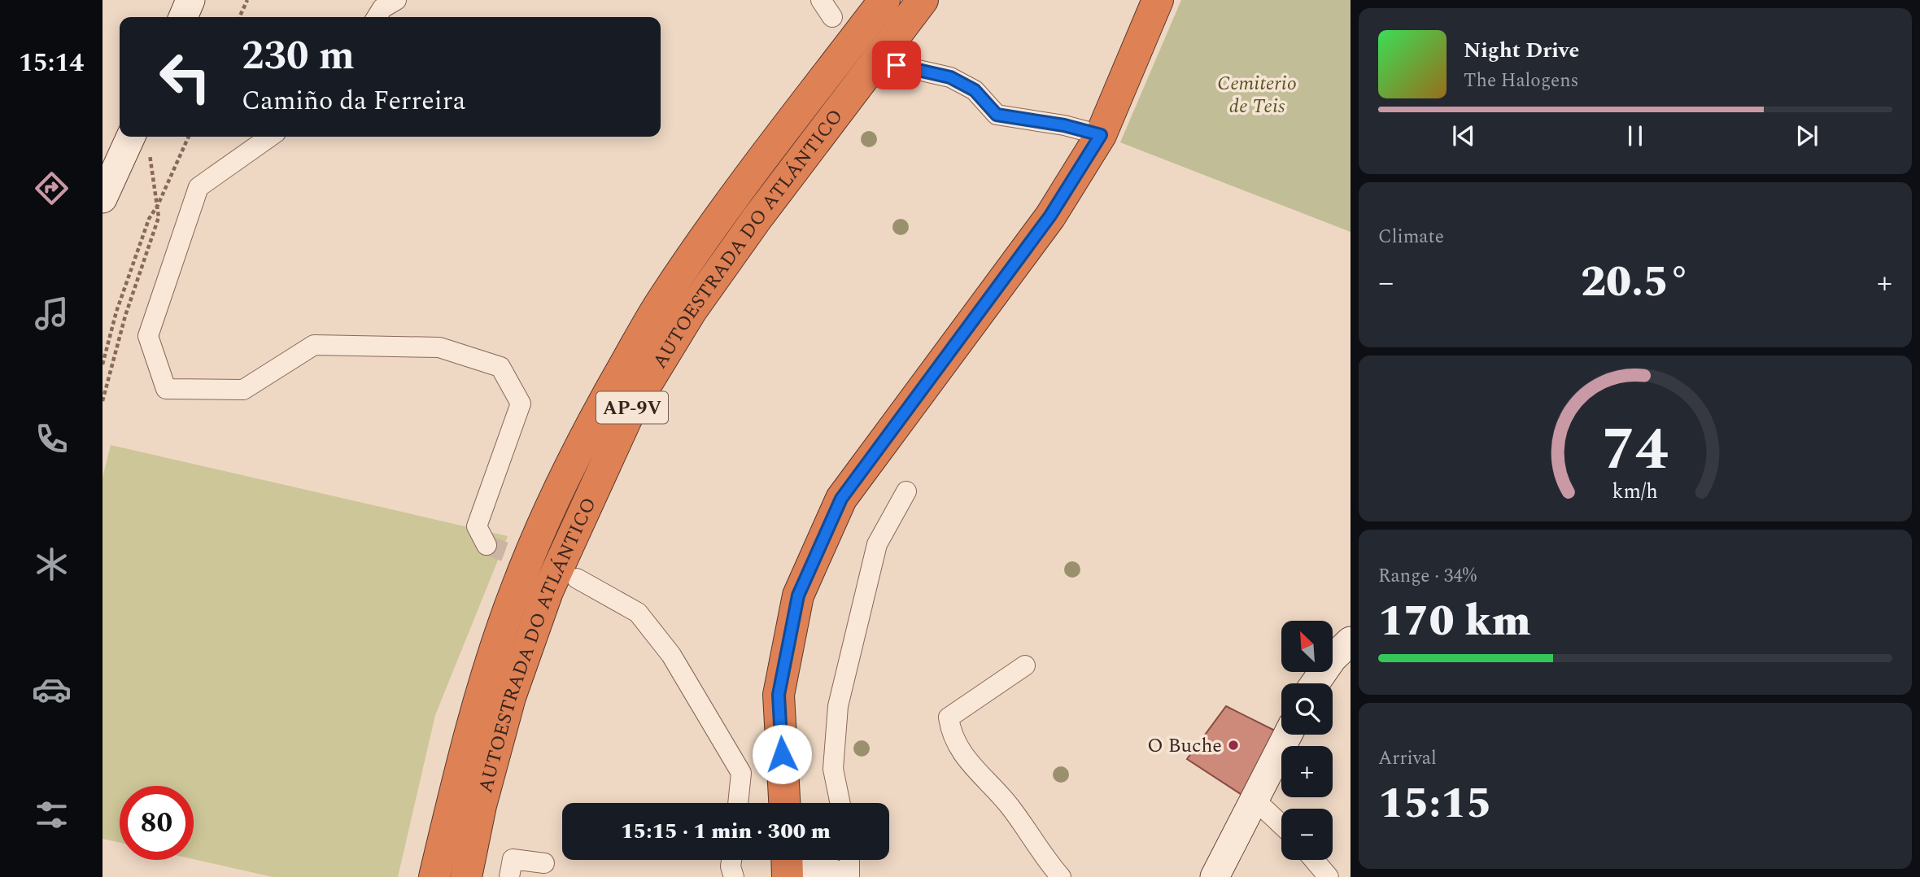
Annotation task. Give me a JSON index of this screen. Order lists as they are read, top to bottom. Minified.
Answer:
{"streets":{"highway":["AUTOESTRADA DO ATLÁNTICO","AP-9V"]},"parks":["Cemiterio de Teis"],"places":["O Buche"],"north":"top left","page":{"tabs":"15:14","turn":["230 m","Camiño da Ferreira"],"song":["Night Drive","The Halogens"],"tile":["Climate",["Range · 34%","170 km"],["Arrival","15:15"]],"heat":["−","20.5°","+"],"map_buttons":["+","−"],"limit":"80","trip":"15:15 · 1 min · 300 m","gauge":["74","km/h"]}}
